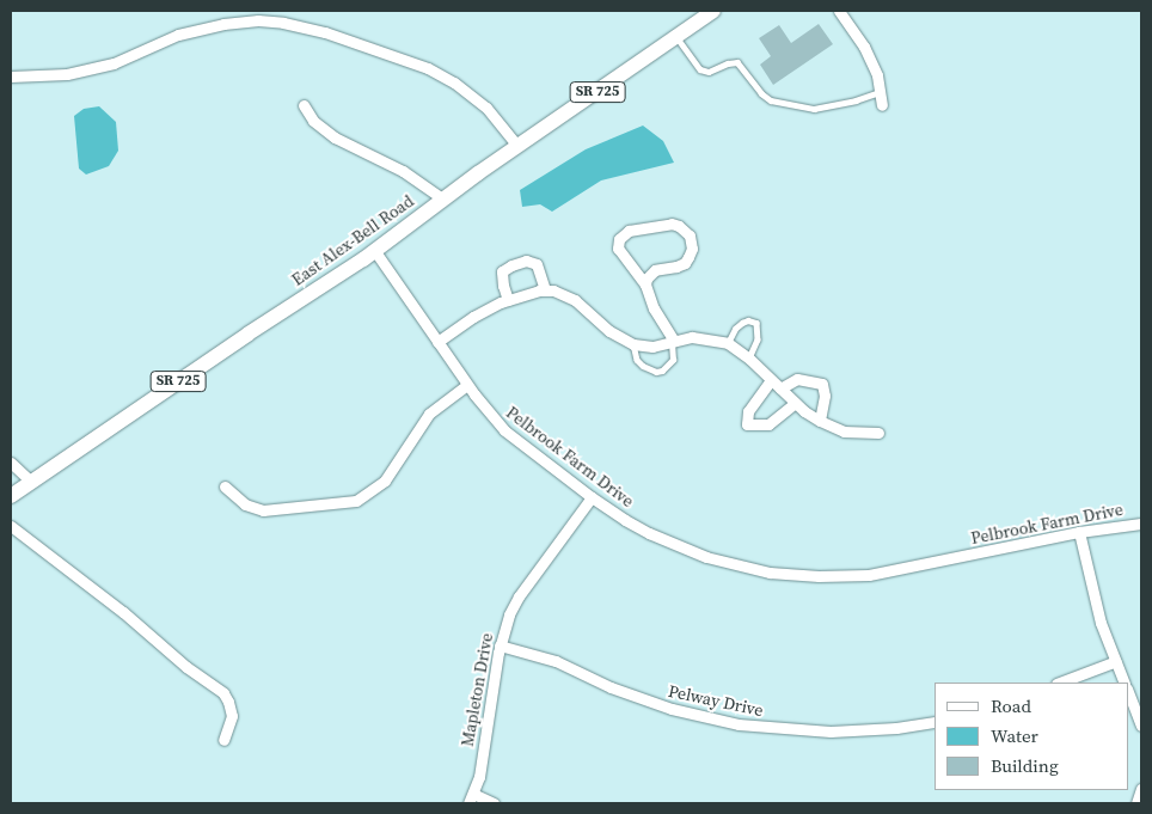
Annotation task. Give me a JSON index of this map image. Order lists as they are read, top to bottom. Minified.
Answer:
{"streets":{"main road":["SR 725","East Alex-Bell Road"],"street":["Pelbrook Farm Drive","Mapleton Drive","Pelway Drive"]},"crossings":[["East Alex-Bell Road","Pelbrook Farm Drive"],["Pelbrook Farm Drive","Mapleton Drive"],["Mapleton Drive","Pelway Drive"]],"legend":["Road","Water","Building"]}
